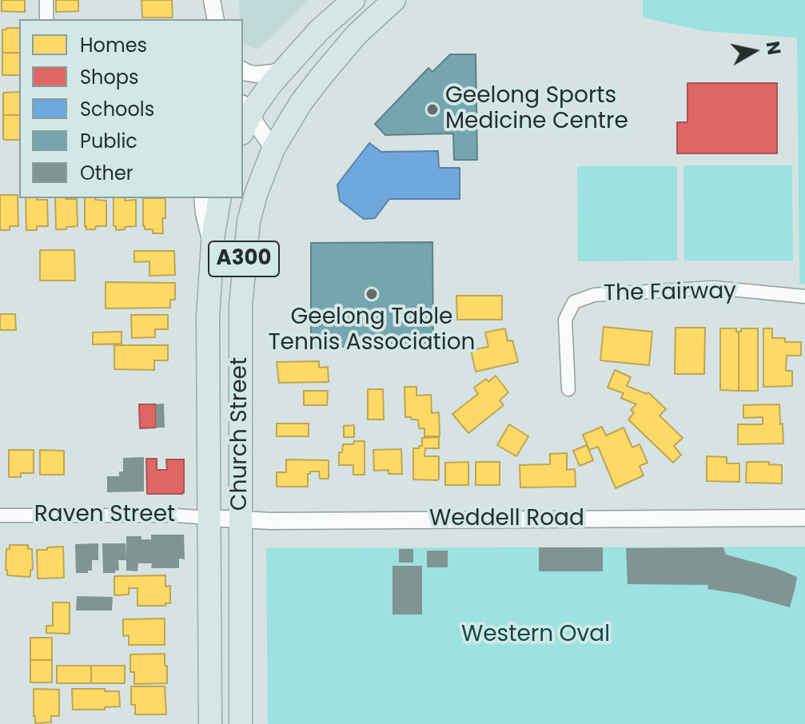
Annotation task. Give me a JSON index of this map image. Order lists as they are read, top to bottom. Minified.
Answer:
{"streets":{"highway":["A300","Church Street"],"street":["The Fairway","Raven Street","Weddell Road"]},"crossings":[["A300","Church Street"],["Church Street","Raven Street"],["Church Street","Weddell Road"],["Raven Street","Weddell Road"]],"parks":["Western Oval"],"places":["Geelong Sports Medicine Centre","Geelong Table Tennis Association"],"legend":["Homes","Shops","Schools","Public","Other"],"north":"right"}
